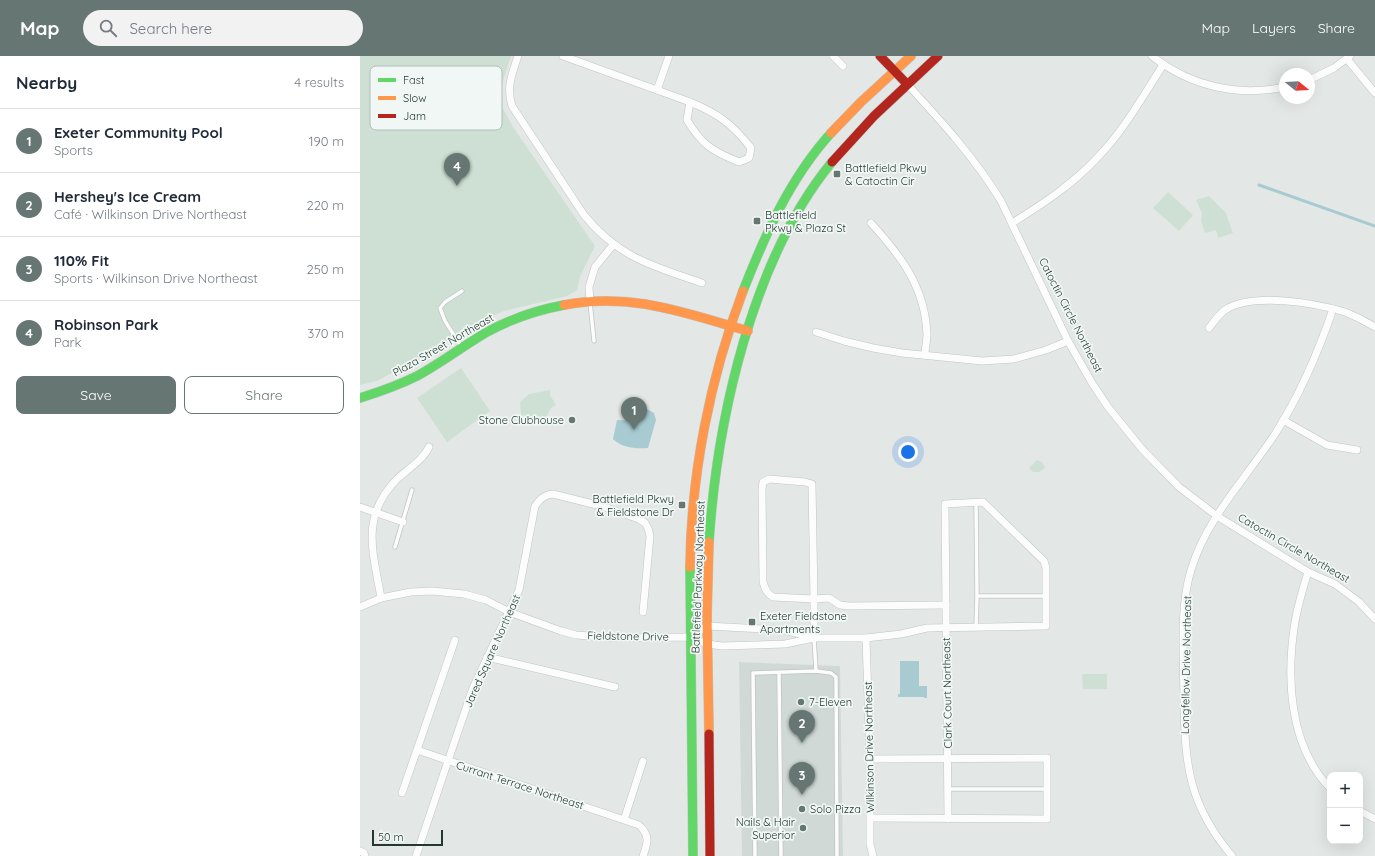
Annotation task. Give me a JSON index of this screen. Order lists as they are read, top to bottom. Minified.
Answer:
{"streets":{"main road":["Catoctin Circle Northeast","Plaza Street Northeast","Battlefield Parkway Northeast"],"street":["Fieldstone Drive","Jared Square Northeast","Longfellow Drive Northeast","Clark Court Northeast","Wilkinson Drive Northeast","Currant Terrace Northeast"]},"crossings":[["Catoctin Circle Northeast","Battlefield Parkway Northeast"],["Catoctin Circle Northeast","Longfellow Drive Northeast"],["Plaza Street Northeast","Battlefield Parkway Northeast"],["Battlefield Parkway Northeast","Fieldstone Drive"],["Fieldstone Drive","Jared Square Northeast"],["Jared Square Northeast","Currant Terrace Northeast"],["Clark Court Northeast","Wilkinson Drive Northeast"]],"places":{"transit":["Battlefield Pkwy & Catoctin Cir","Battlefield Pkwy & Plaza St","Battlefield Pkwy & Fieldstone Dr","Exeter Fieldstone Apartments"],"other":["Stone Clubhouse","7-Eleven","Solo Pizza","Nails & Hair Superior"]},"legend":["Fast","Slow","Jam"],"scale_bar":"50 m","north":"right","page":{"header":"Map","search":"Search here","nav":["Map","Layers","Share"],"heading":["Nearby","4 results"],"list":[{"mark":"1","name":"Exeter Community Pool","note":"Sports","value":"190 m"},{"mark":"2","name":"Hershey's Ice Cream","note":"Café · Wilkinson Drive Northeast","value":"220 m"},{"mark":"3","name":"110% Fit","note":"Sports · Wilkinson Drive Northeast","value":"250 m"},{"mark":"4","name":"Robinson Park","note":"Park","value":"370 m"}],"pins":["4","1","2","3"],"buttons":["Save","Share"],"map_buttons":["+","−"],"scale":"50 m"}}
